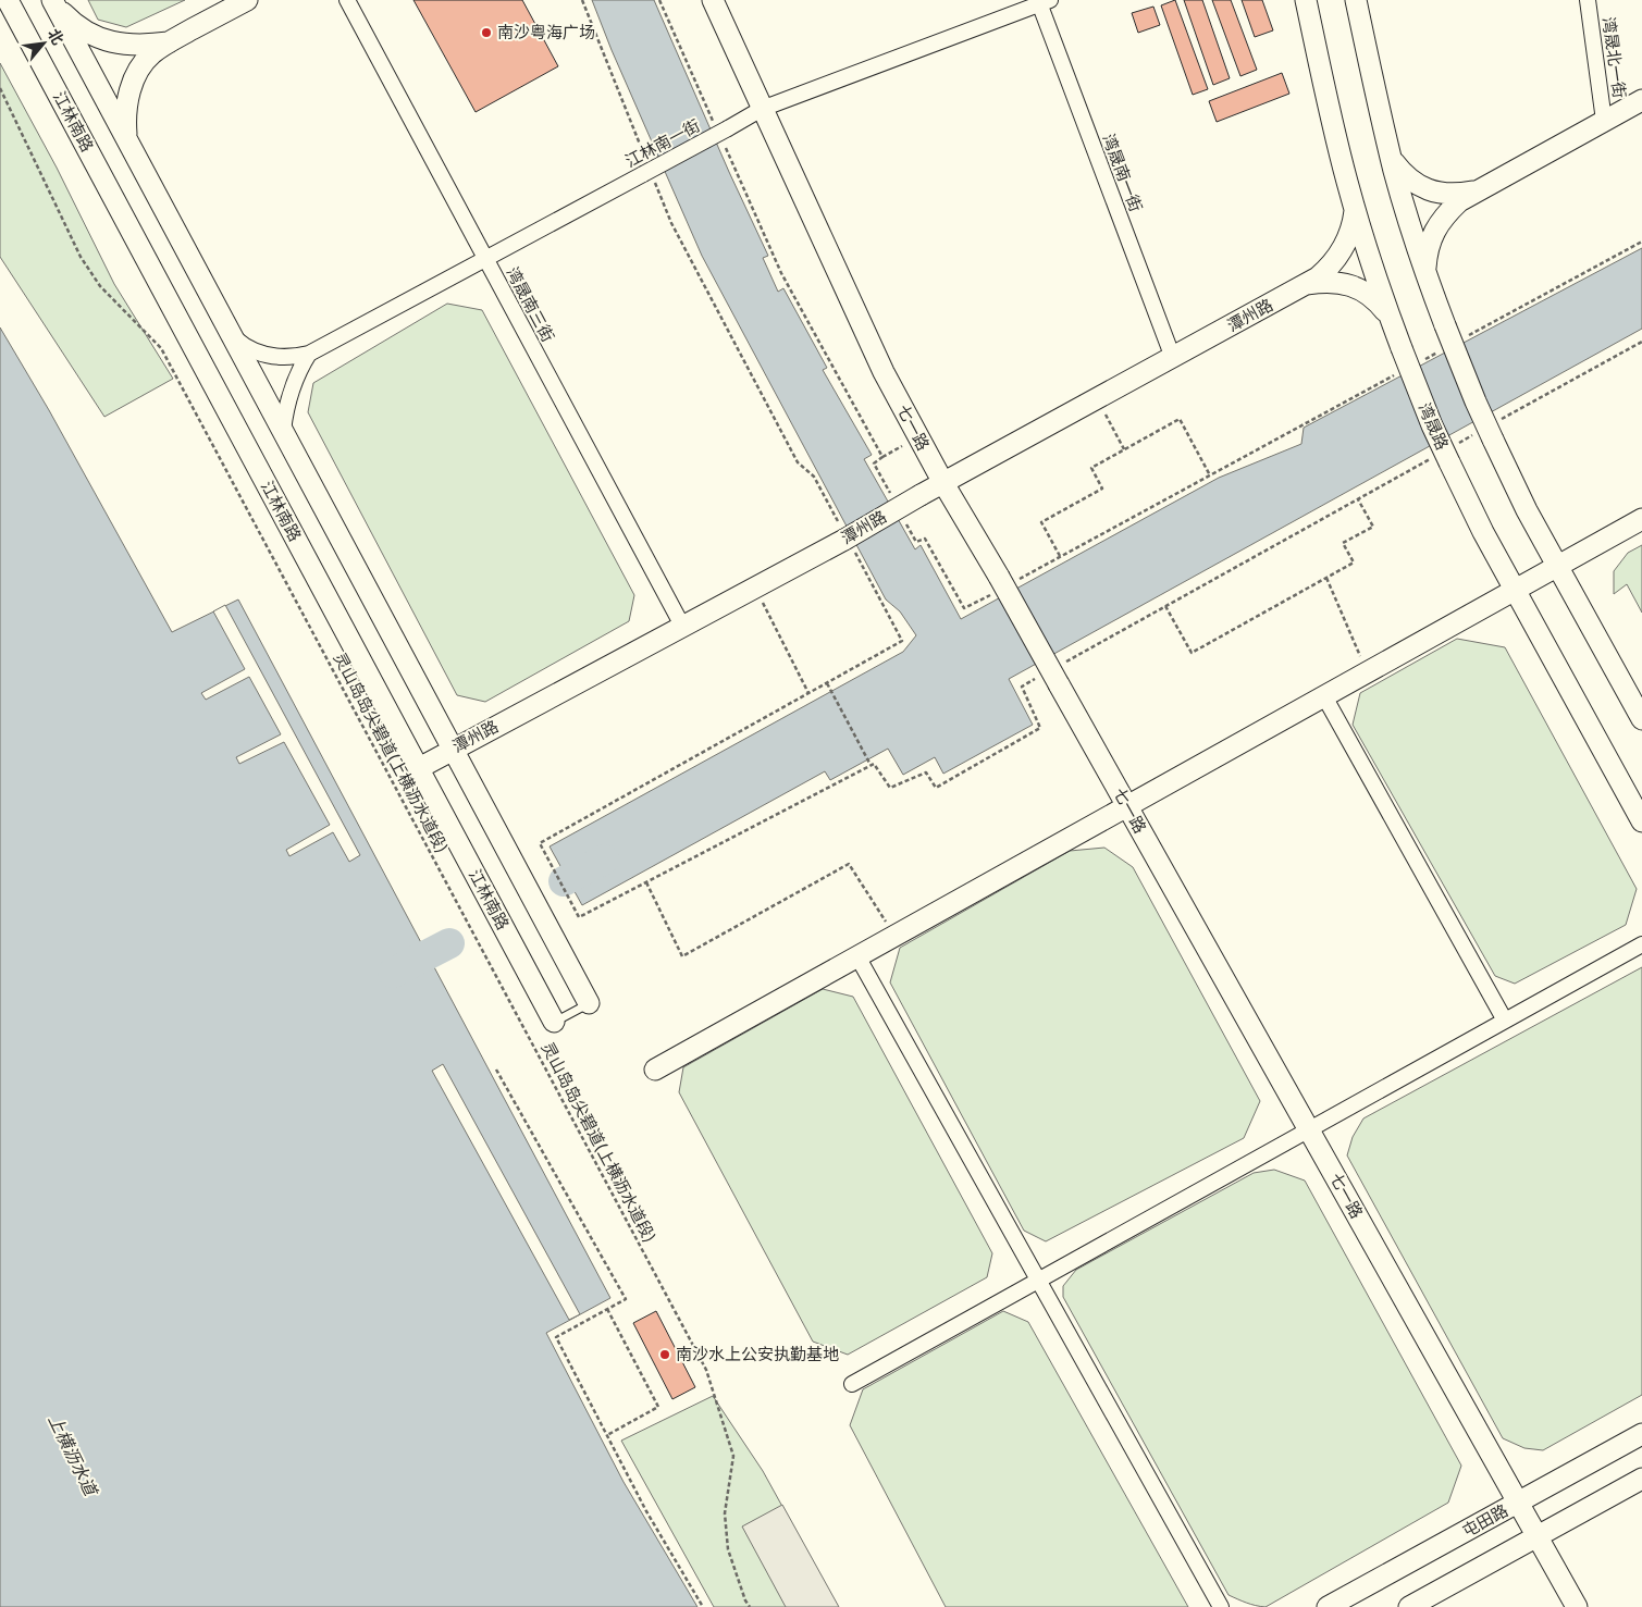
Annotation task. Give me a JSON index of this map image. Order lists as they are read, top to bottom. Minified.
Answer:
{"streets":{"street":["湾晟北一街","江林南路","江林南一街","湾晟南一街","湾晟南三街","潭州路","湾晟路","七一路","屯田路"],"path":["灵山岛岛尖碧道(上横沥水道段)"]},"crossings":[["江林南路","潭州路"],["江林南一街","湾晟南一街"],["江林南一街","湾晟南三街"],["江林南一街","七一路"],["湾晟南一街","潭州路"],["湾晟南三街","潭州路"],["潭州路","湾晟路"],["潭州路","七一路"],["七一路","屯田路"]],"water":["上横沥水道"],"places":["南沙粤海广场","南沙水上公安执勤基地"],"north":"top right"}
